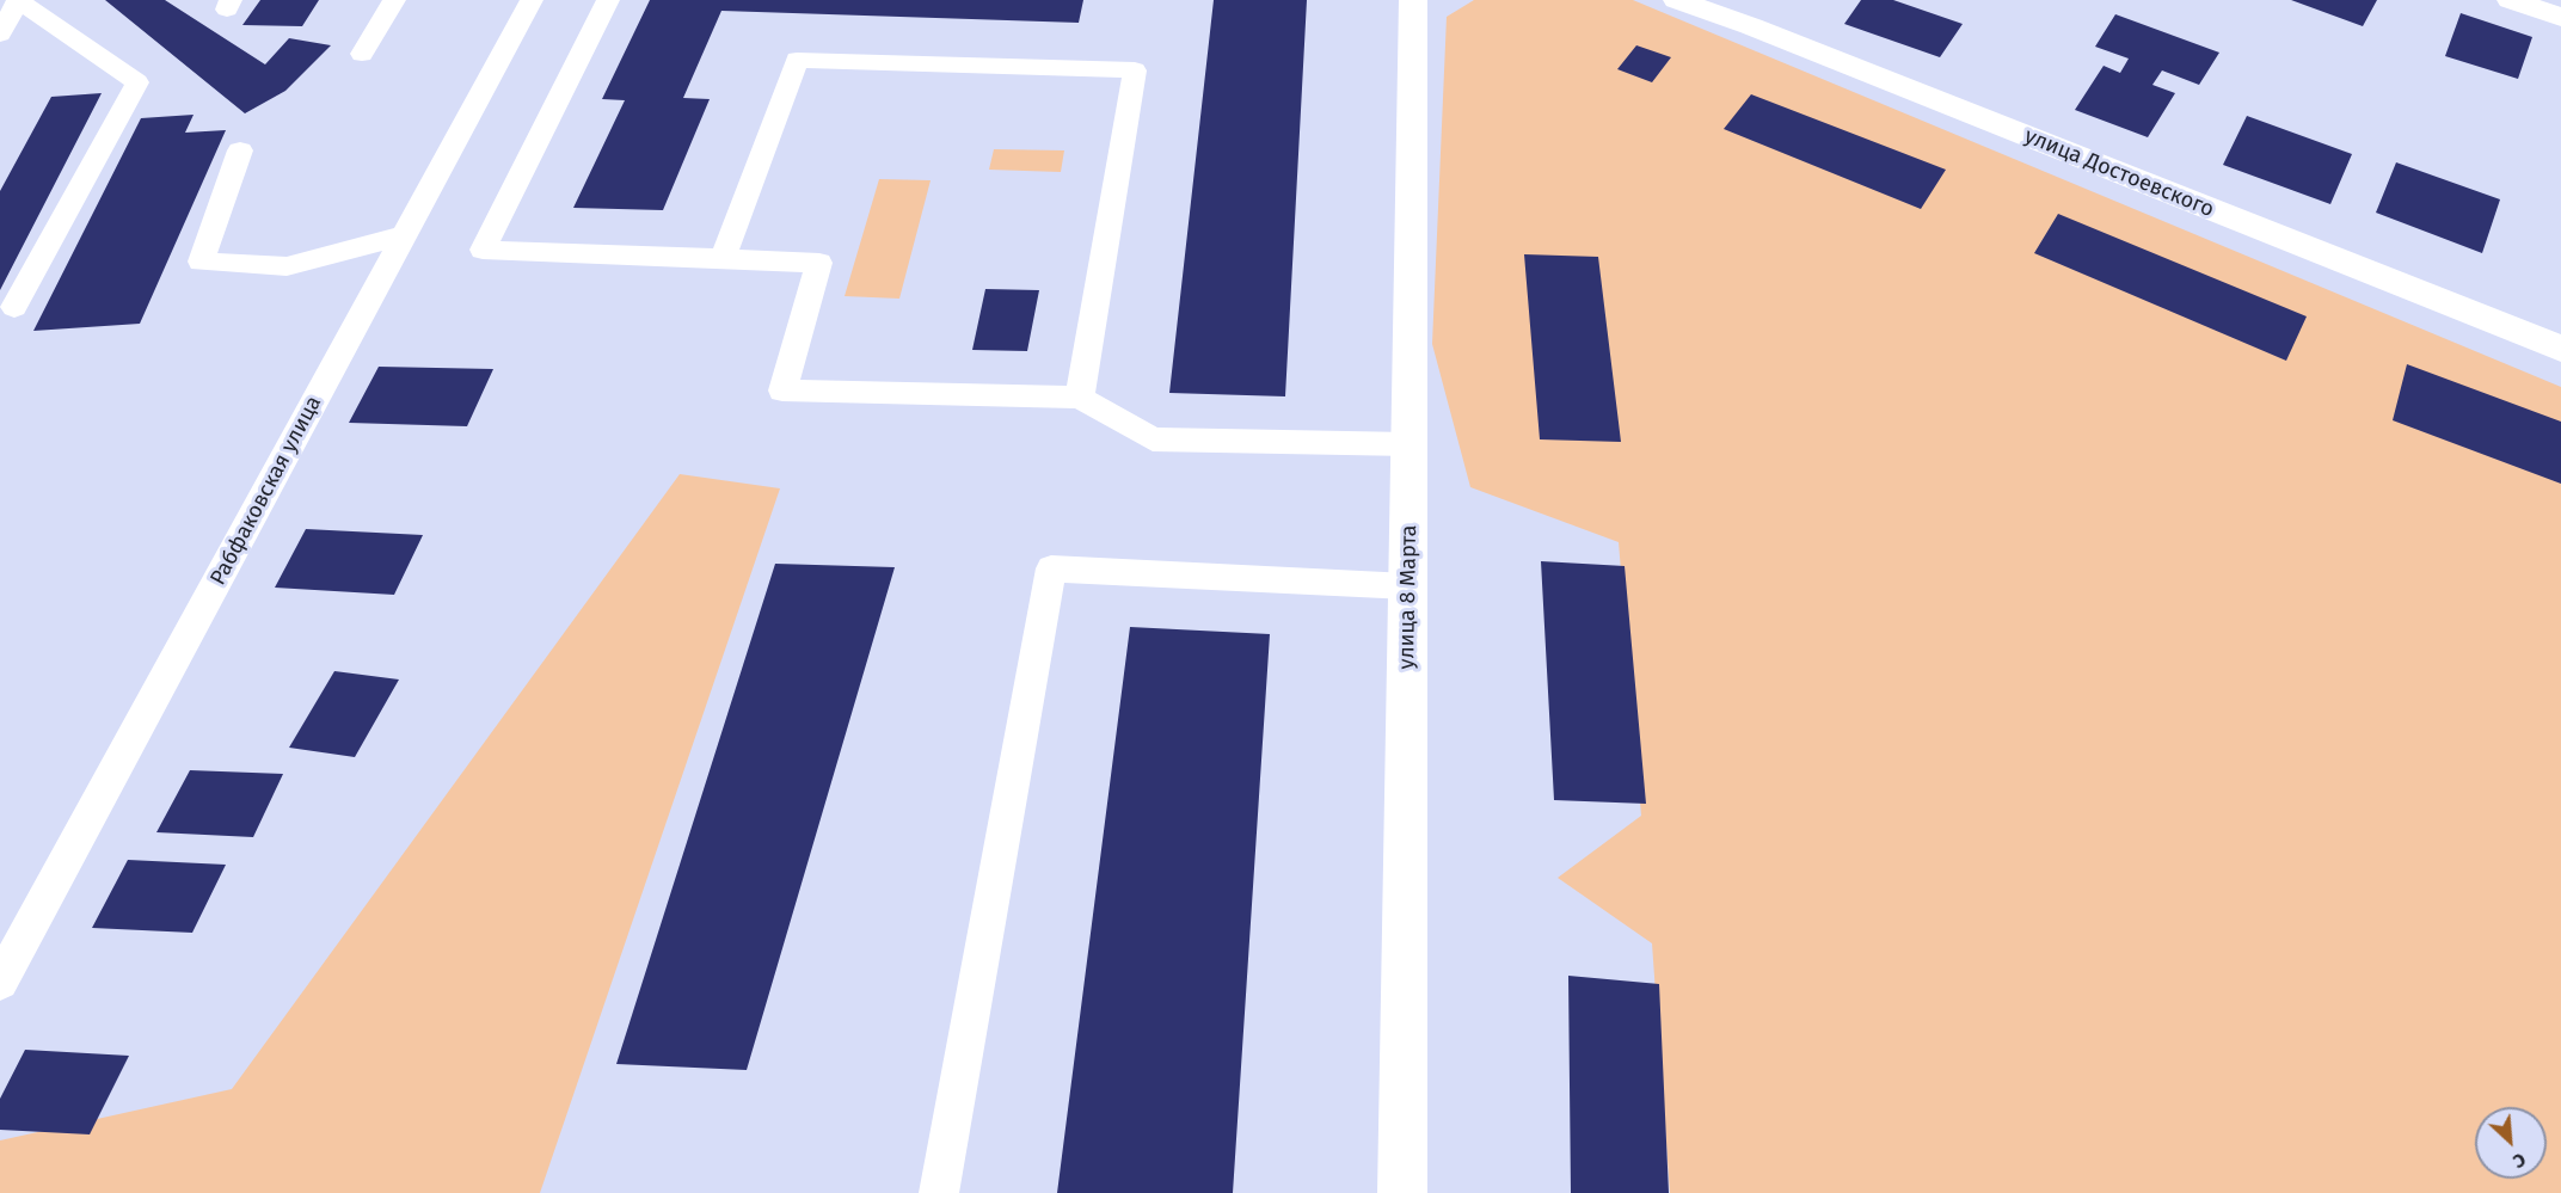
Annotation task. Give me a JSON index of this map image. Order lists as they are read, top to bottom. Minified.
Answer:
{"streets":{"street":["улица Достоевского","улица 8 Марта"],"lane":["Рабфаковская улица"]},"north":"bottom right"}
